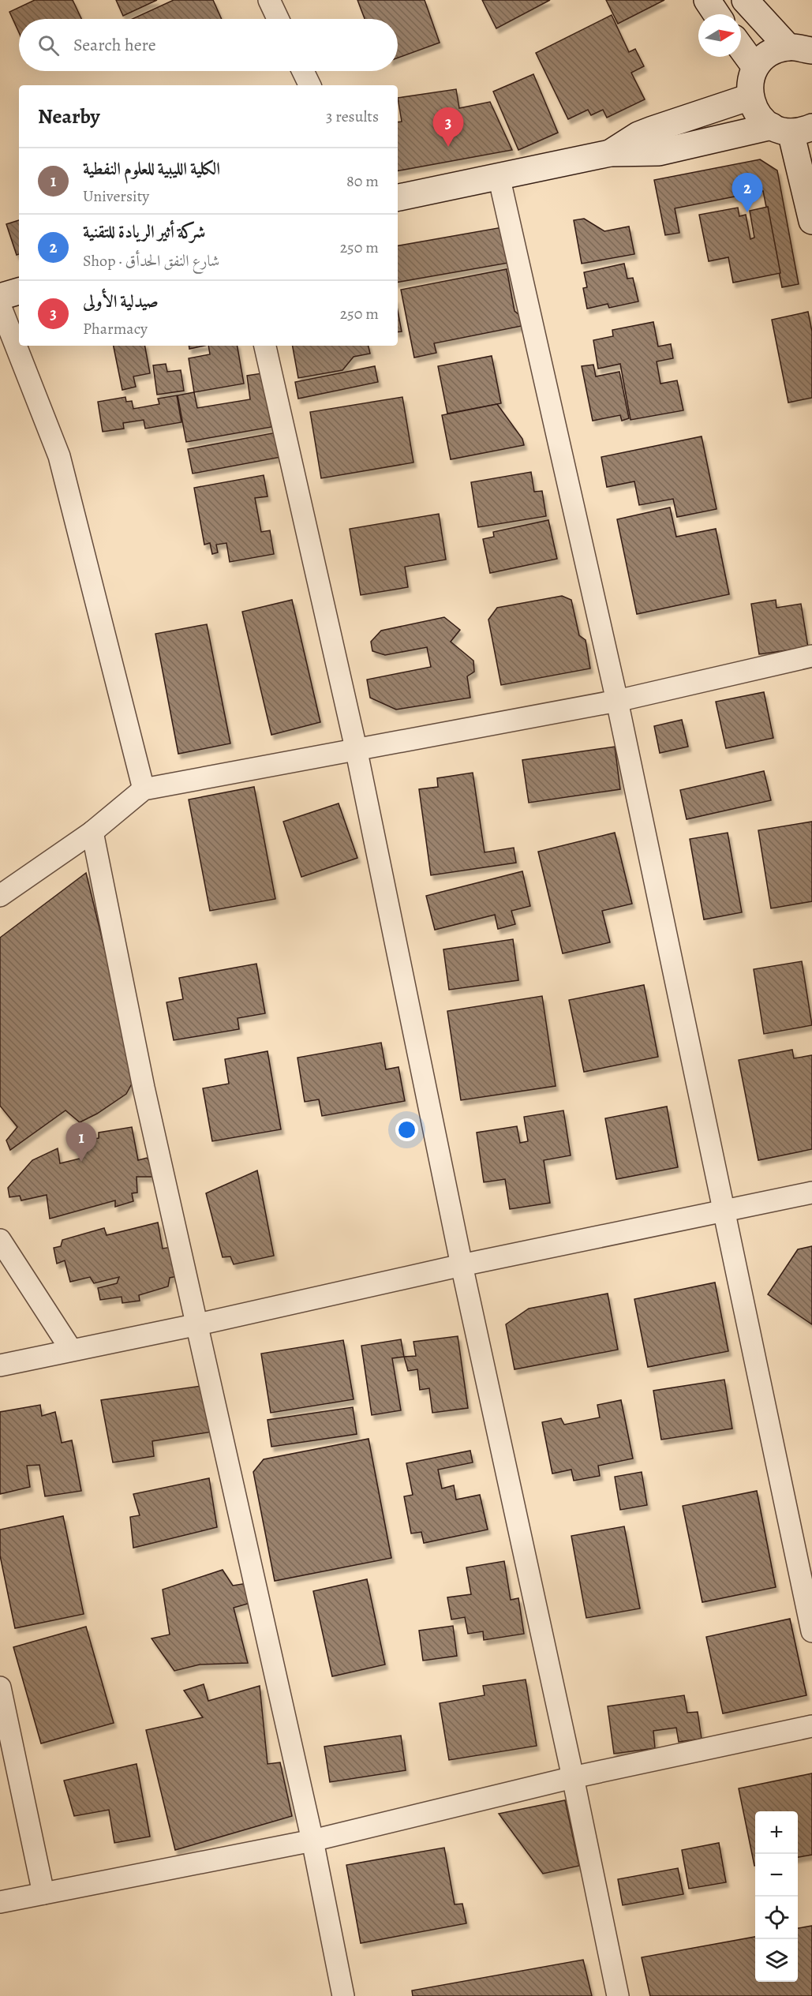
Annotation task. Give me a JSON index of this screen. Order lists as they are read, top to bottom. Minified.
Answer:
{"north":"right","page":{"search":"Search here","heading":["Nearby","3 results"],"pins":["3","2","1"],"list":[{"mark":"1","name":"الكلية الليبية للعلوم النفطية","note":"University","value":"80 m"},{"mark":"2","name":"شركة أثير الريادة للتقنية","note":"Shop · شارع النفق الحدأق","value":"250 m"},{"mark":"3","name":"صيدلية الأولى","note":"Pharmacy","value":"250 m"}],"map_buttons":["+","−"]}}
